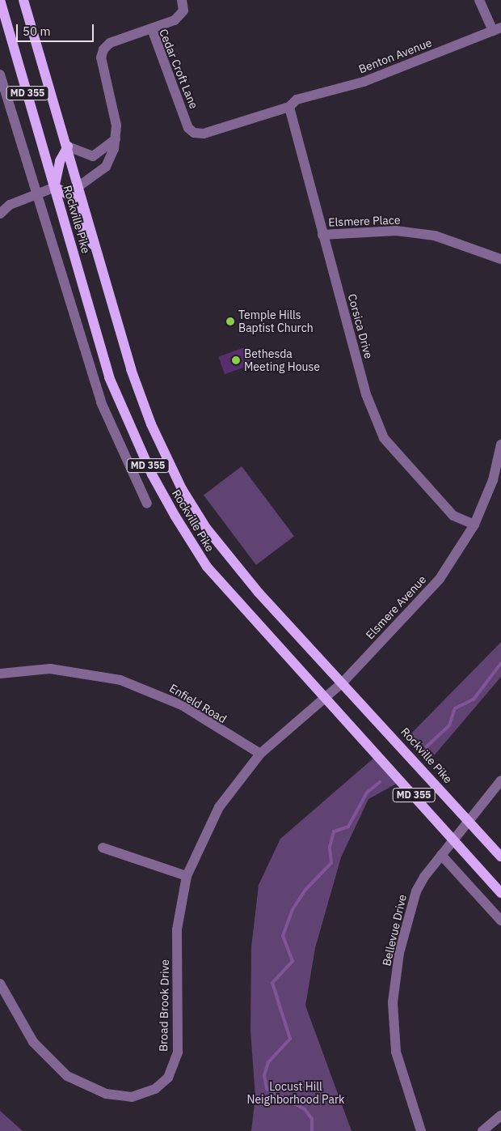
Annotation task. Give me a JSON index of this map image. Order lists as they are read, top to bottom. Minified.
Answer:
{"streets":{"main road":["MD 355","Rockville Pike"],"street":["Benton Avenue","Cedar Croft Lane","Elsmere Place","Corsica Drive","Elsmere Avenue","Enfield Road","Bellevue Drive","Broad Brook Drive"]},"crossings":[["Benton Avenue","Cedar Croft Lane"],["Benton Avenue","Corsica Drive"],["Cedar Croft Lane","Rockville Pike"],["Cedar Croft Lane","Corsica Drive"],["Rockville Pike","Elsmere Avenue"],["Rockville Pike","Bellevue Drive"],["Elsmere Place","Corsica Drive"],["Corsica Drive","Elsmere Avenue"],["Elsmere Avenue","Enfield Road"],["Elsmere Avenue","Broad Brook Drive"],["Enfield Road","Broad Brook Drive"]],"parks":["Locust Hill Neighborhood Park"],"places":["Temple Hills Baptist Church","Bethesda Meeting House"],"scale_bar":"50 m"}
